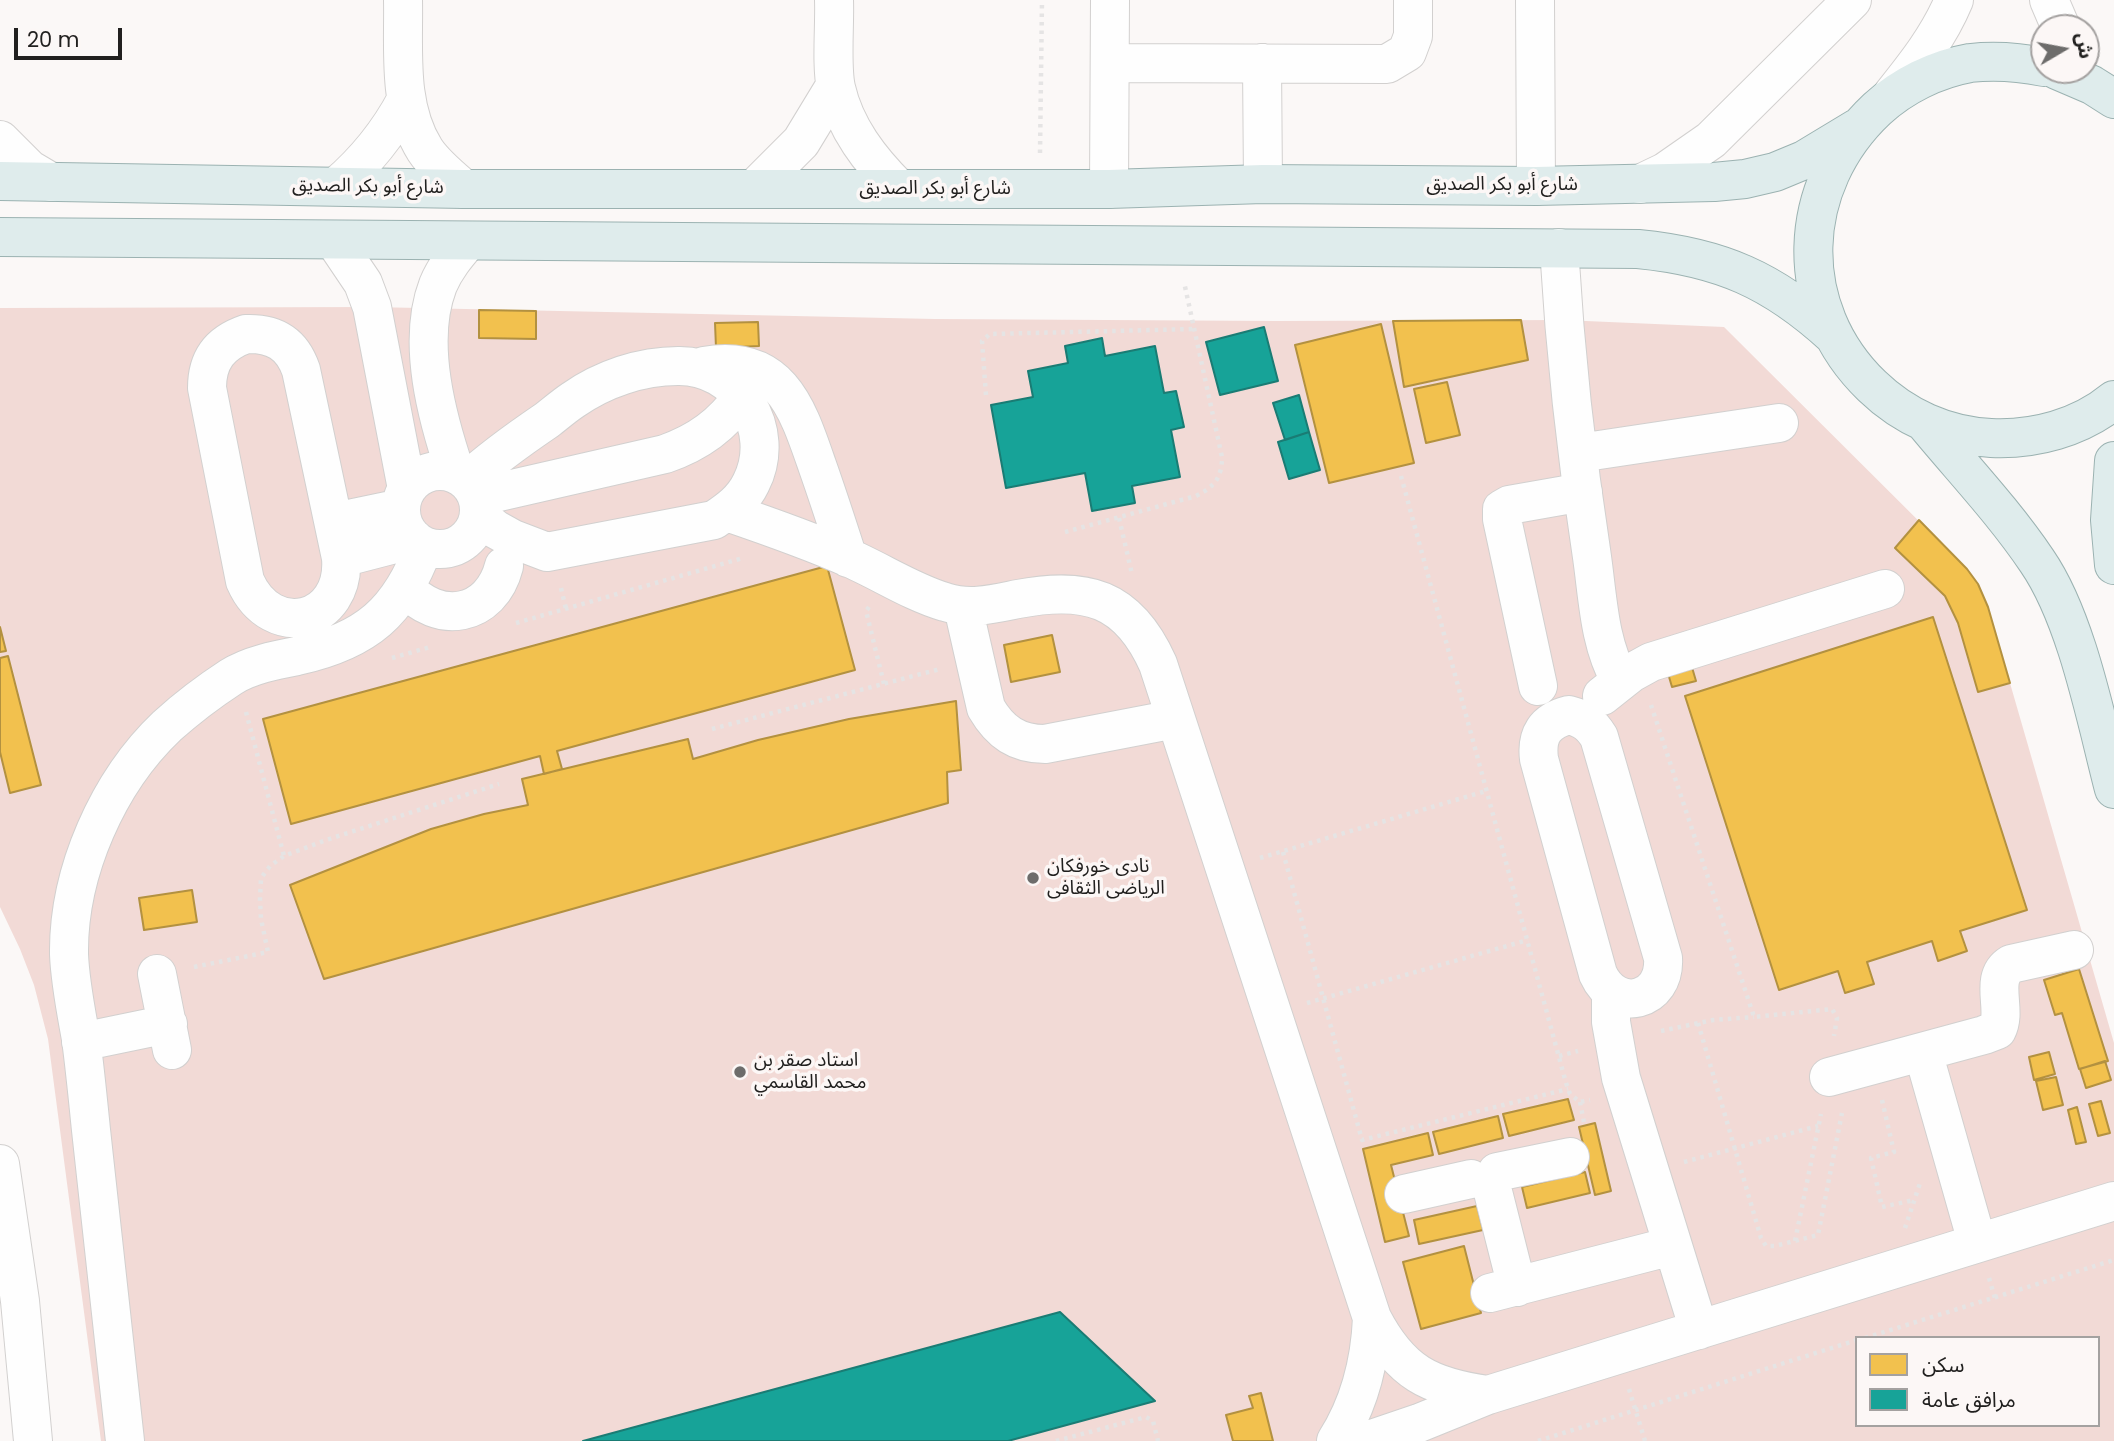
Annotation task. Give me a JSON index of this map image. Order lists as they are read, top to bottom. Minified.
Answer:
{"streets":{"main road":["شارع أبو بكر الصديق"]},"places":["نادى خورفكان الرياضى الثقافى","استاد صقر بن محمد القاسمي"],"legend":["سكن","مرافق عامة"],"scale_bar":"20 m","north":"right"}
